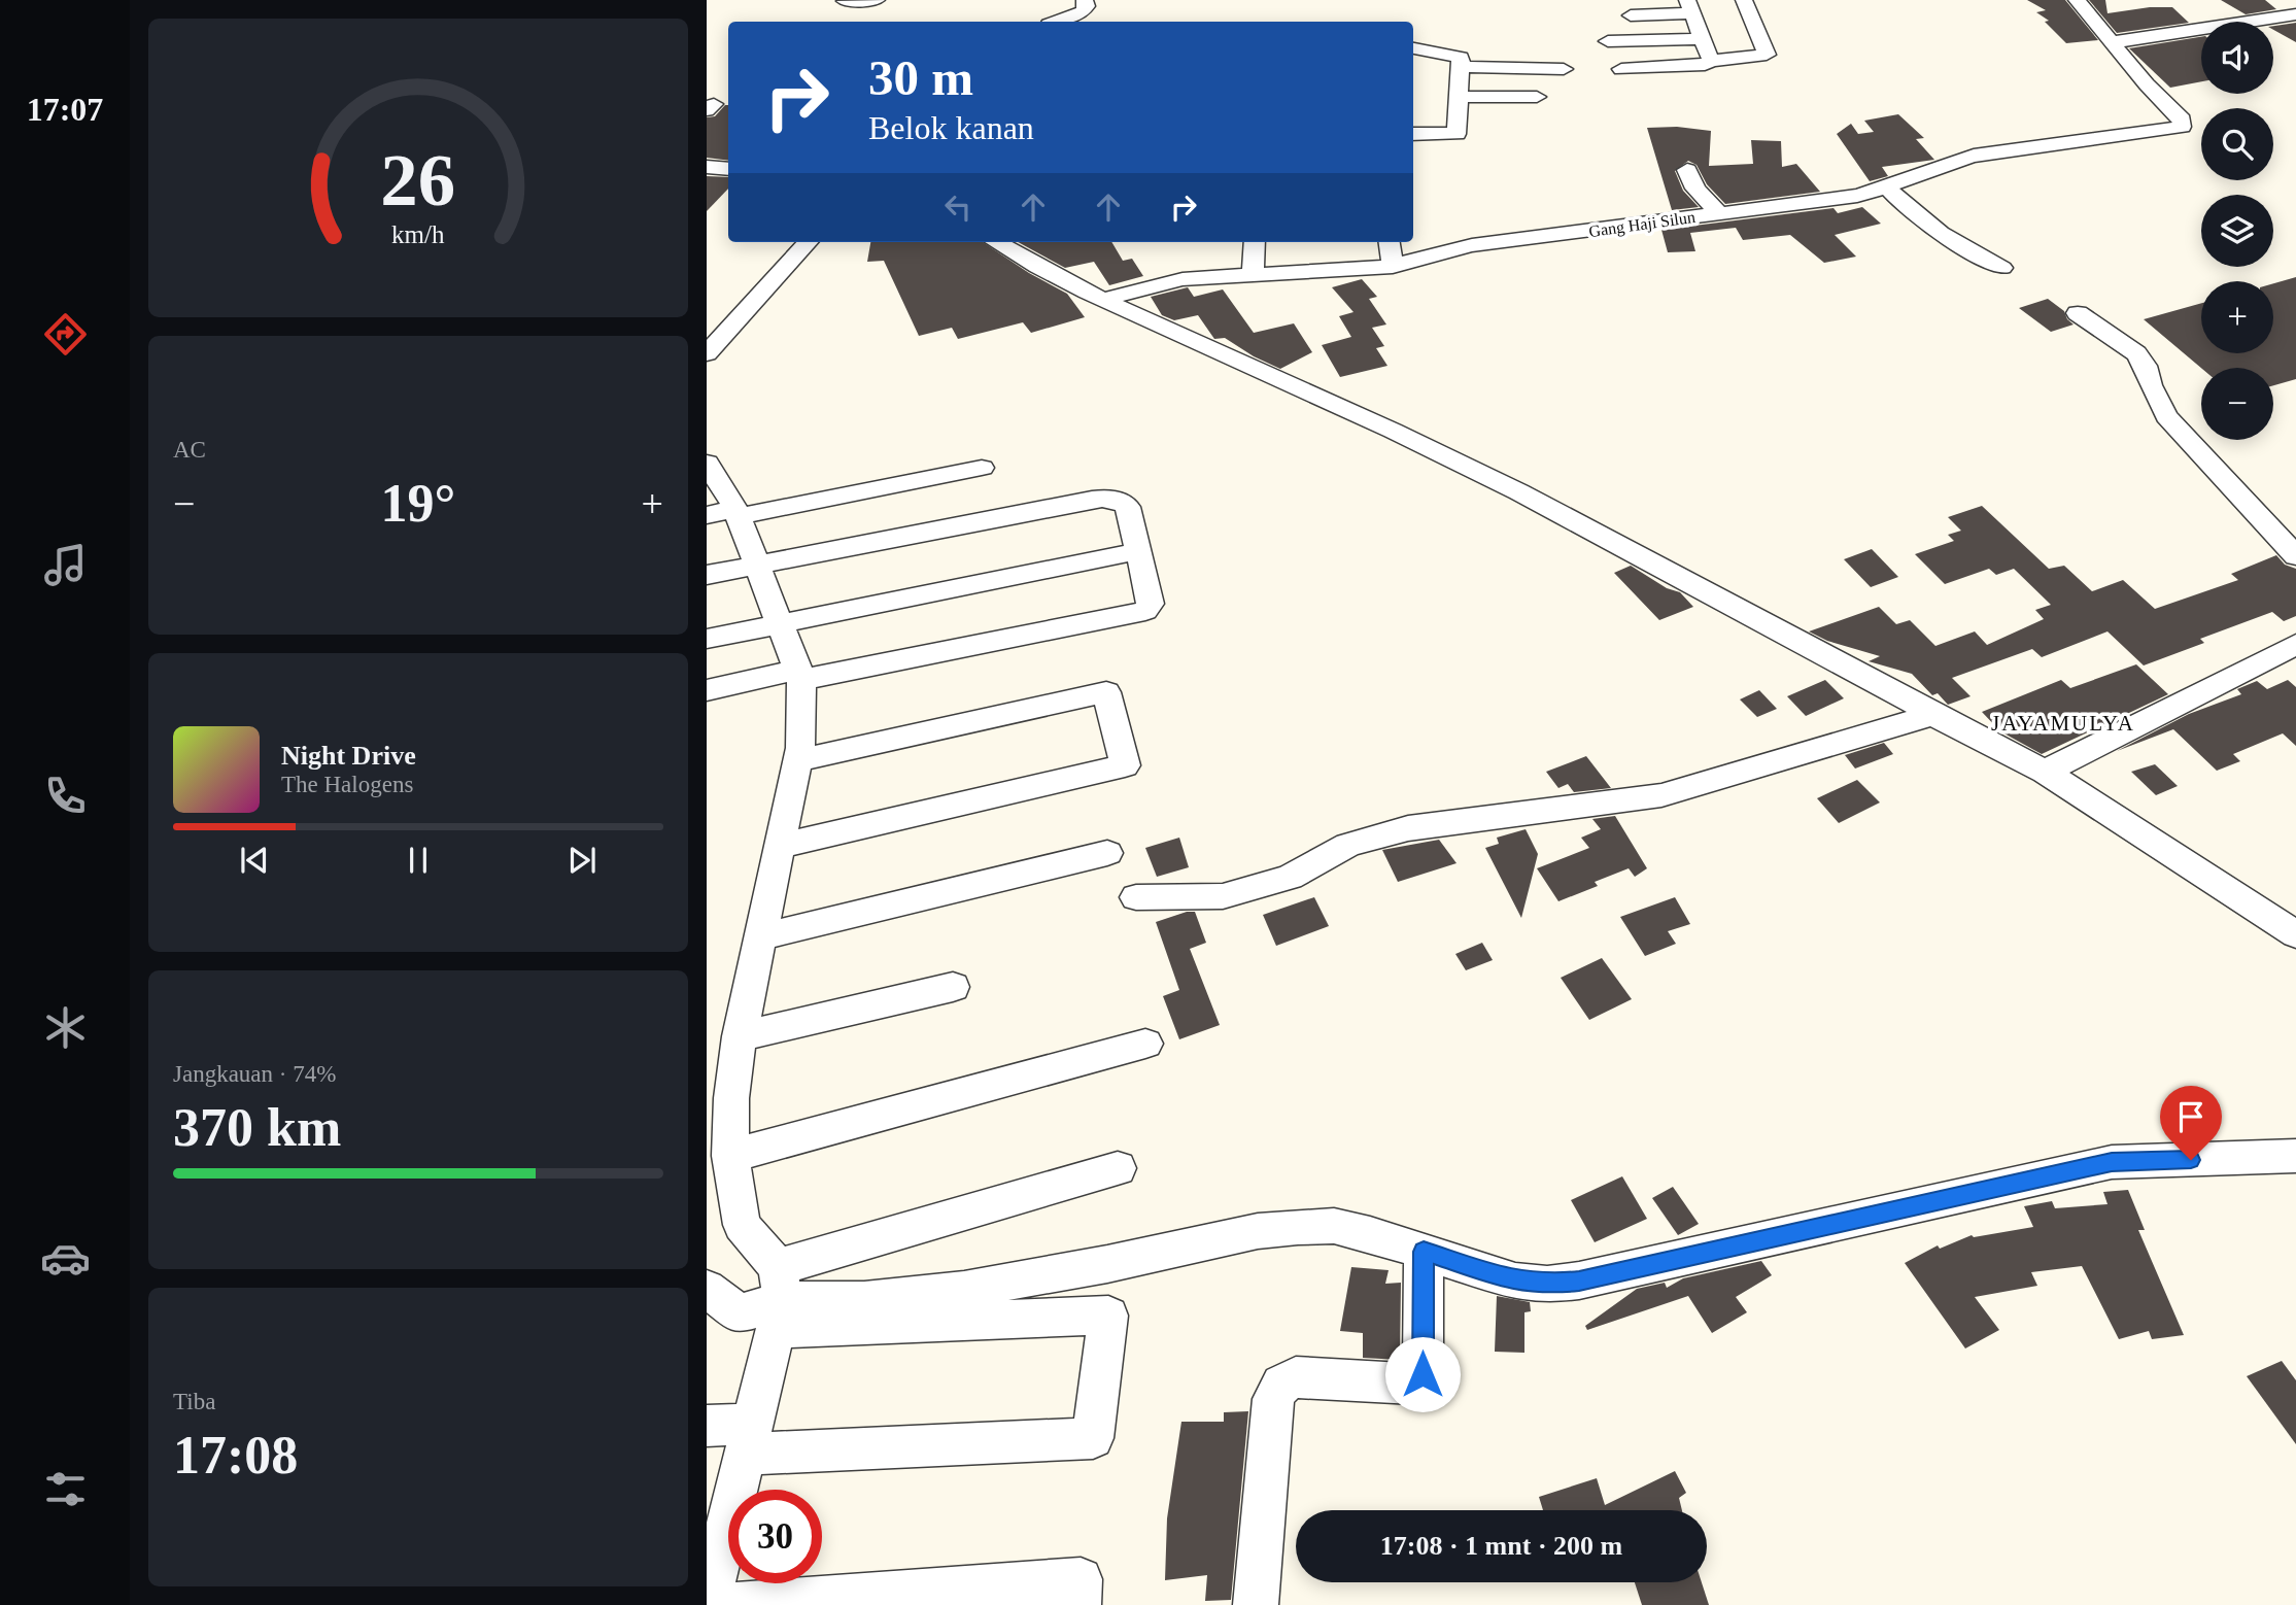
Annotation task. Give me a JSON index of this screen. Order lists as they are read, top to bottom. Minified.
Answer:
{"streets":{"street":["Gang Haji Silun"]},"districts":["JAYAMULYA"],"page":{"tabs":"17:07","map_buttons":["+","−"],"turn":["30 m","Belok kanan"],"tile":["AC",["Jangkauan · 74%","370 km"],["Tiba","17:08"]],"heat":["−","19°","+"],"song":["Night Drive","The Halogens"],"limit":"30","trip":"17:08 · 1 mnt · 200 m","gauge":["26","km/h"]}}
